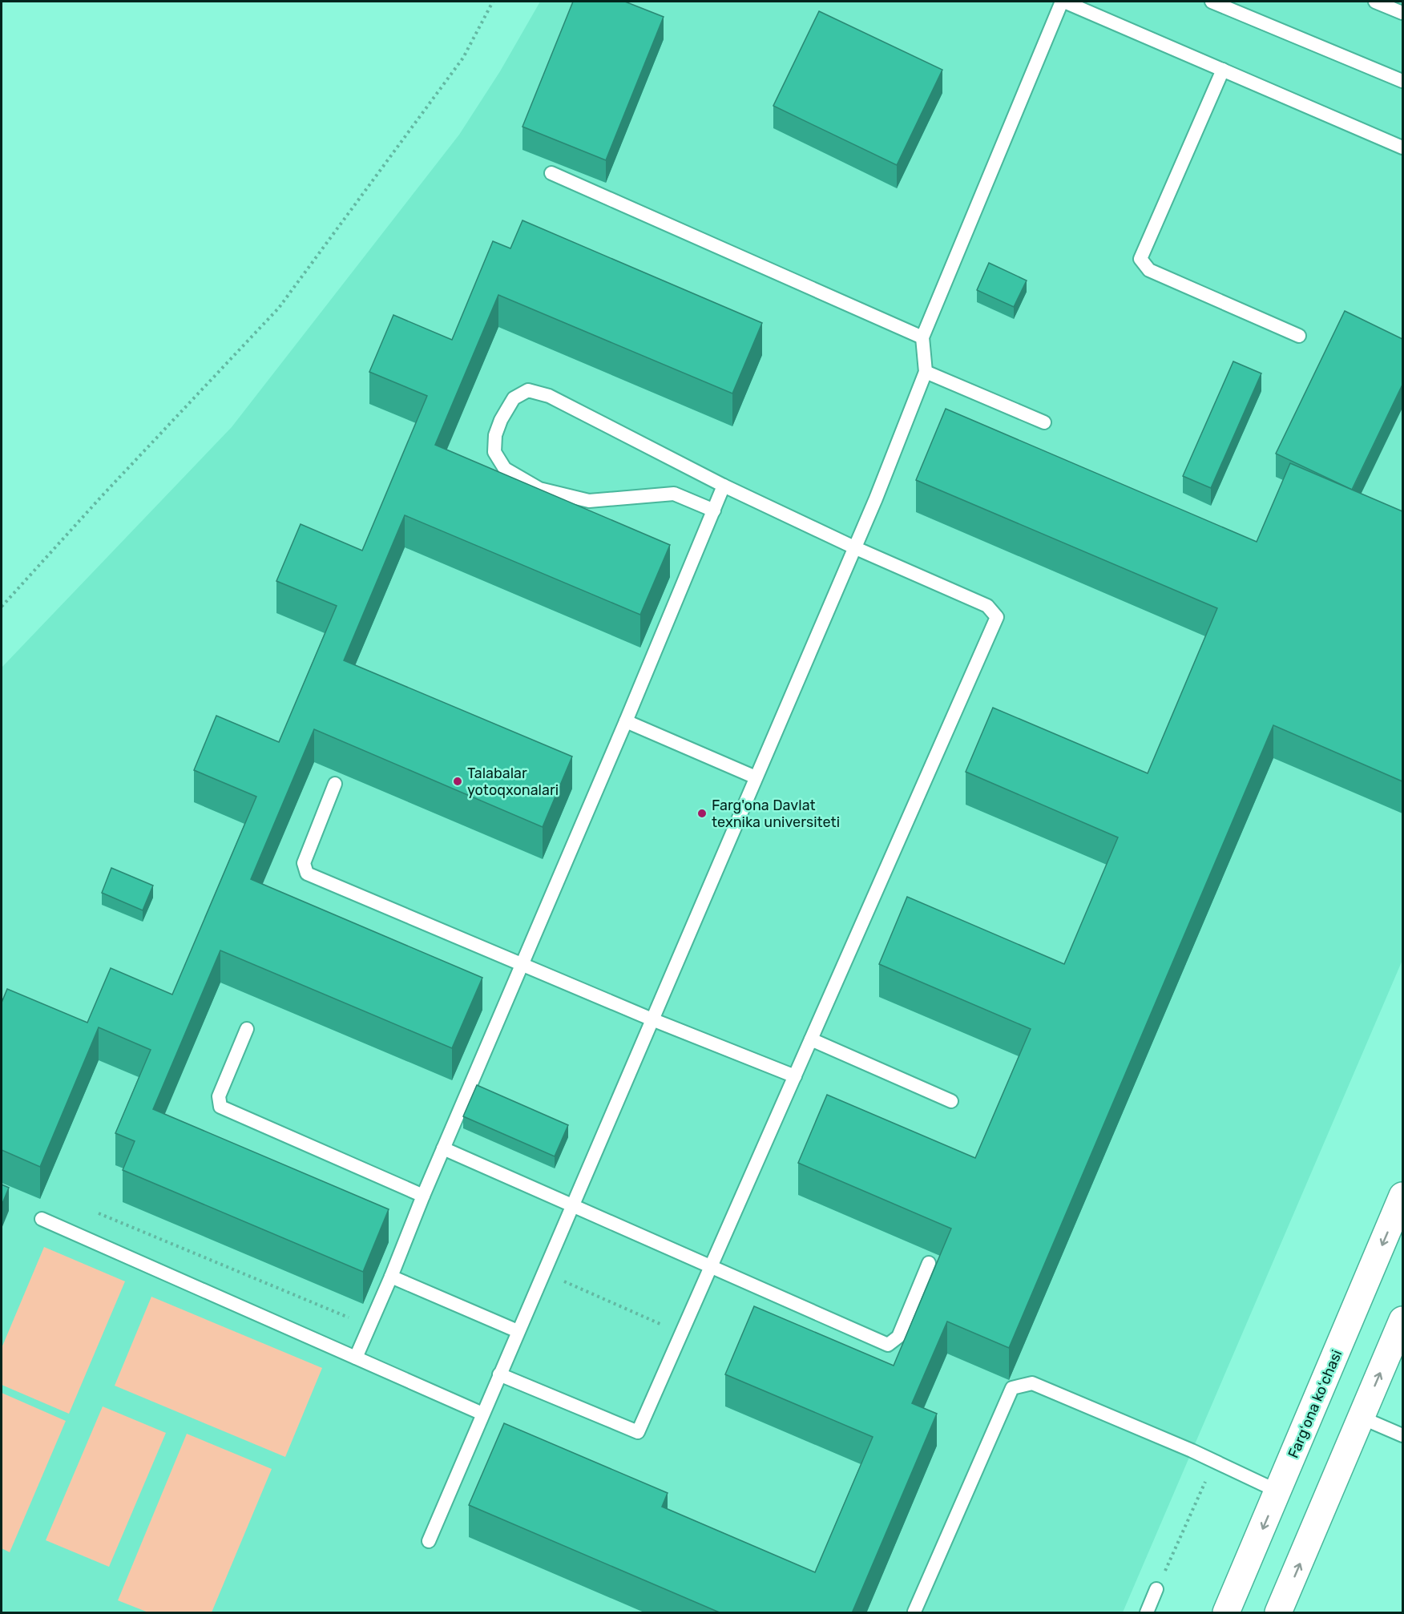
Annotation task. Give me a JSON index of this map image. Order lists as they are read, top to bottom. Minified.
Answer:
{"streets":{"main road":["Fargʻona koʻchasi"]},"places":["Talabalar yotoqxonalari","Farg'ona Davlat texnika universiteti"]}
